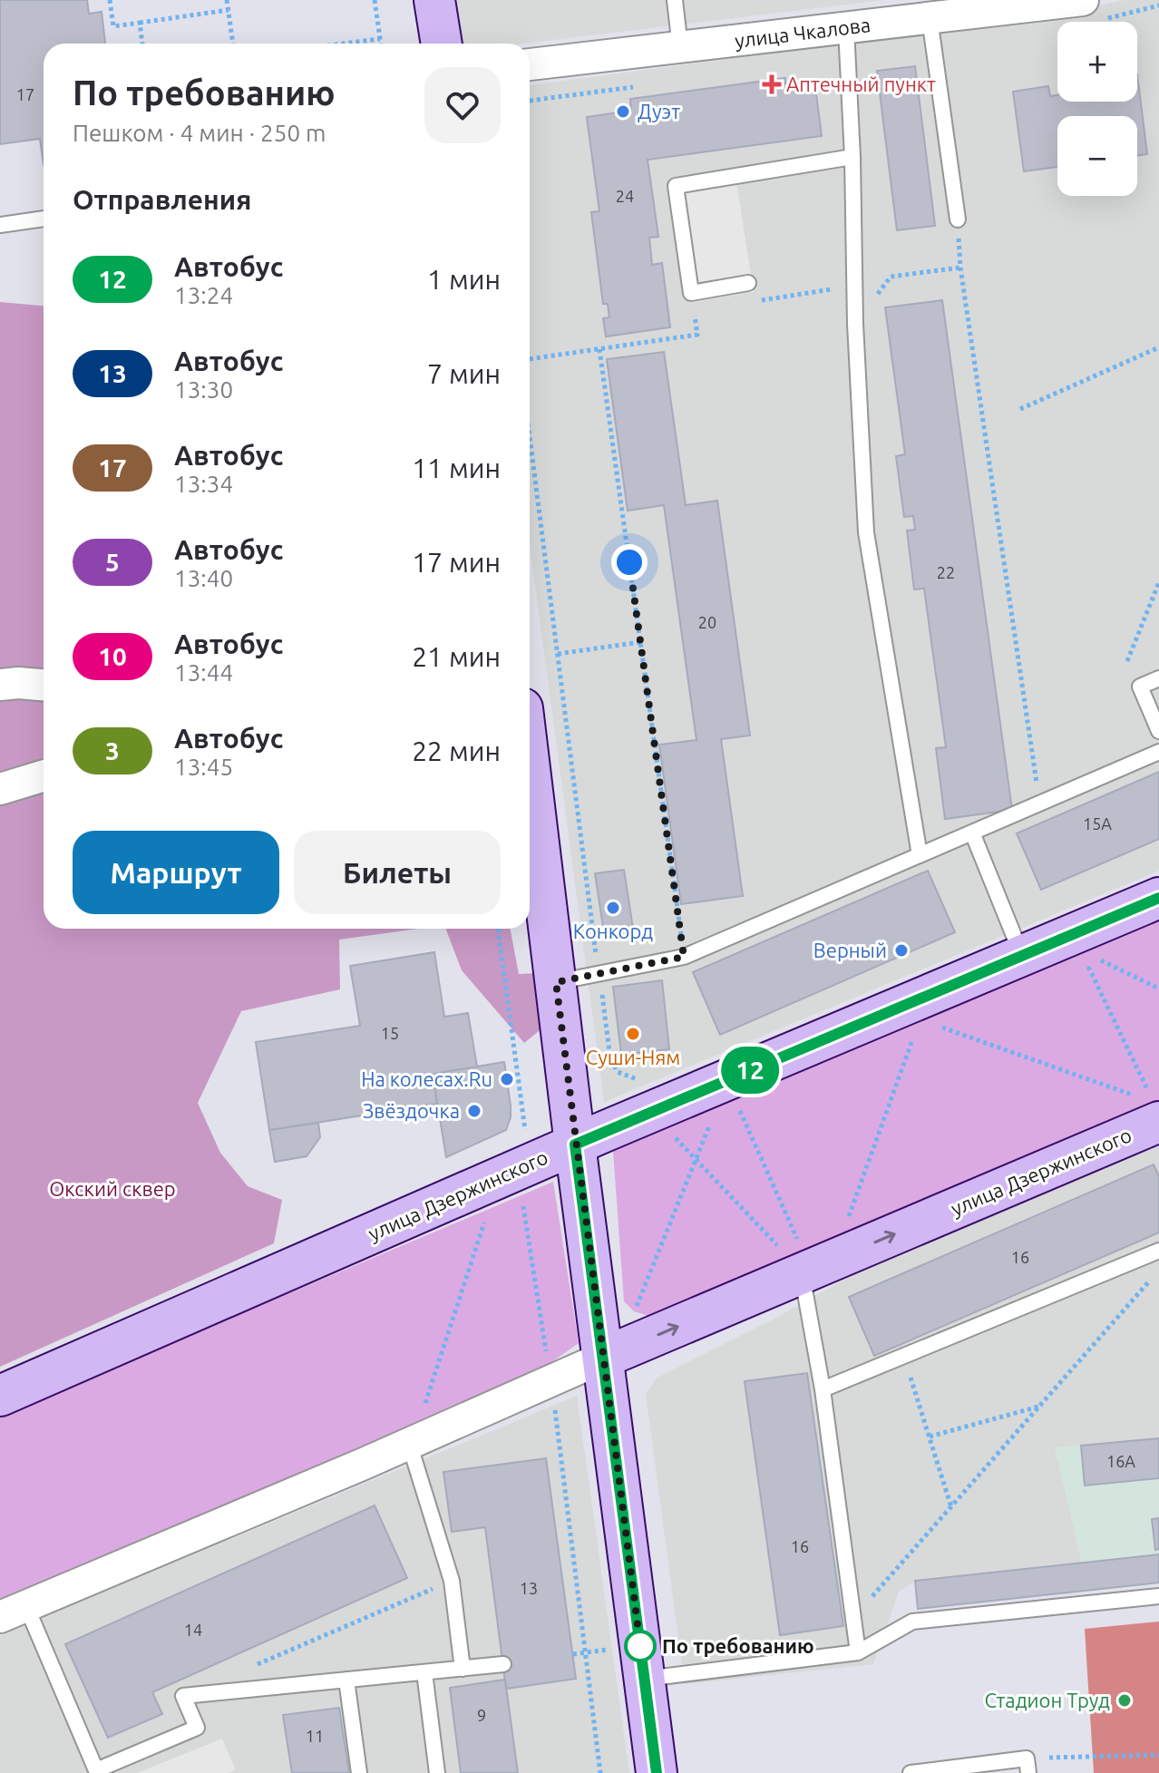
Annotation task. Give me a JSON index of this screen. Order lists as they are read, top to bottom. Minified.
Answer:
{"streets":{"main road":["улица Дзержинского"],"street":["улица Чкалова"]},"parks":["Окский сквер"],"places":{"health":["Аптечный пункт"],"other":["Дуэт","Конкорд","Верный","Суши-Ням","На колесах.Ru","Звёздочка","По требованию","Стадион Труд"]},"lines":["bus line 12"],"house_numbers":["17","24","22","20","15А","15","16","16А","16","13","14","9","11"],"page":{"on_map":"12","map_buttons":["+","−"],"heading":[["По требованию","Пешком · 4 мин · 250 m"],"Отправления"],"list":[{"mark":"12","name":"Автобус","note":"13:24","value":"1 мин"},{"mark":"13","name":"Автобус","note":"13:30","value":"7 мин"},{"mark":"17","name":"Автобус","note":"13:34","value":"11 мин"},{"mark":"5","name":"Автобус","note":"13:40","value":"17 мин"},{"mark":"10","name":"Автобус","note":"13:44","value":"21 мин"},{"mark":"3","name":"Автобус","note":"13:45","value":"22 мин"}],"buttons":["Маршрут","Билеты"]}}
